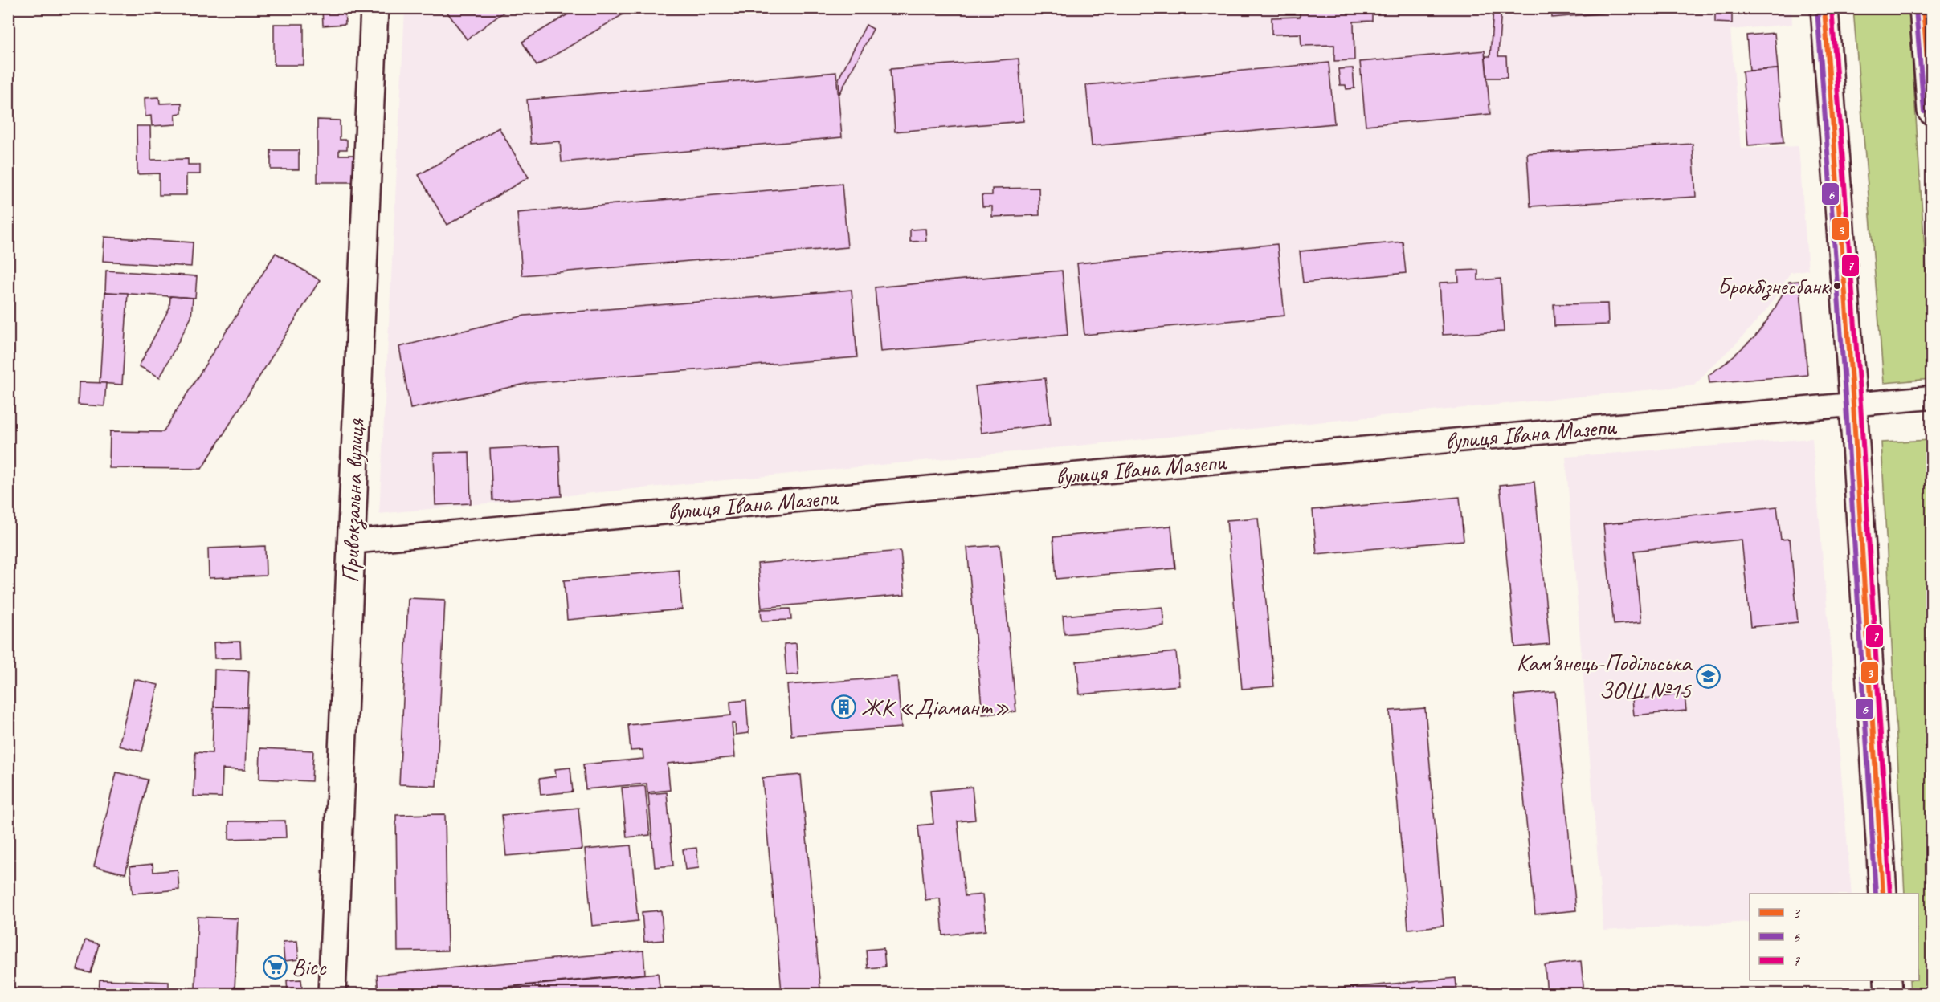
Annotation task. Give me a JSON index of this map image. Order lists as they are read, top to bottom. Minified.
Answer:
{"streets":{"main road":["Привокзальна вулиця"],"street":["вулиця Івана Мазепи"]},"crossings":[["вулиця Івана Мазепи","Привокзальна вулиця"]],"places":{"other":["Брокбізнесбанк"],"school or university":["Кам'янець-Подільська ЗОШ №15"],"building":["ЖК «Діамант»"],"supermarket":["Вісс"]},"lines":["transit line 3","transit line 7","transit line 6"],"legend":["3","6","7"]}
